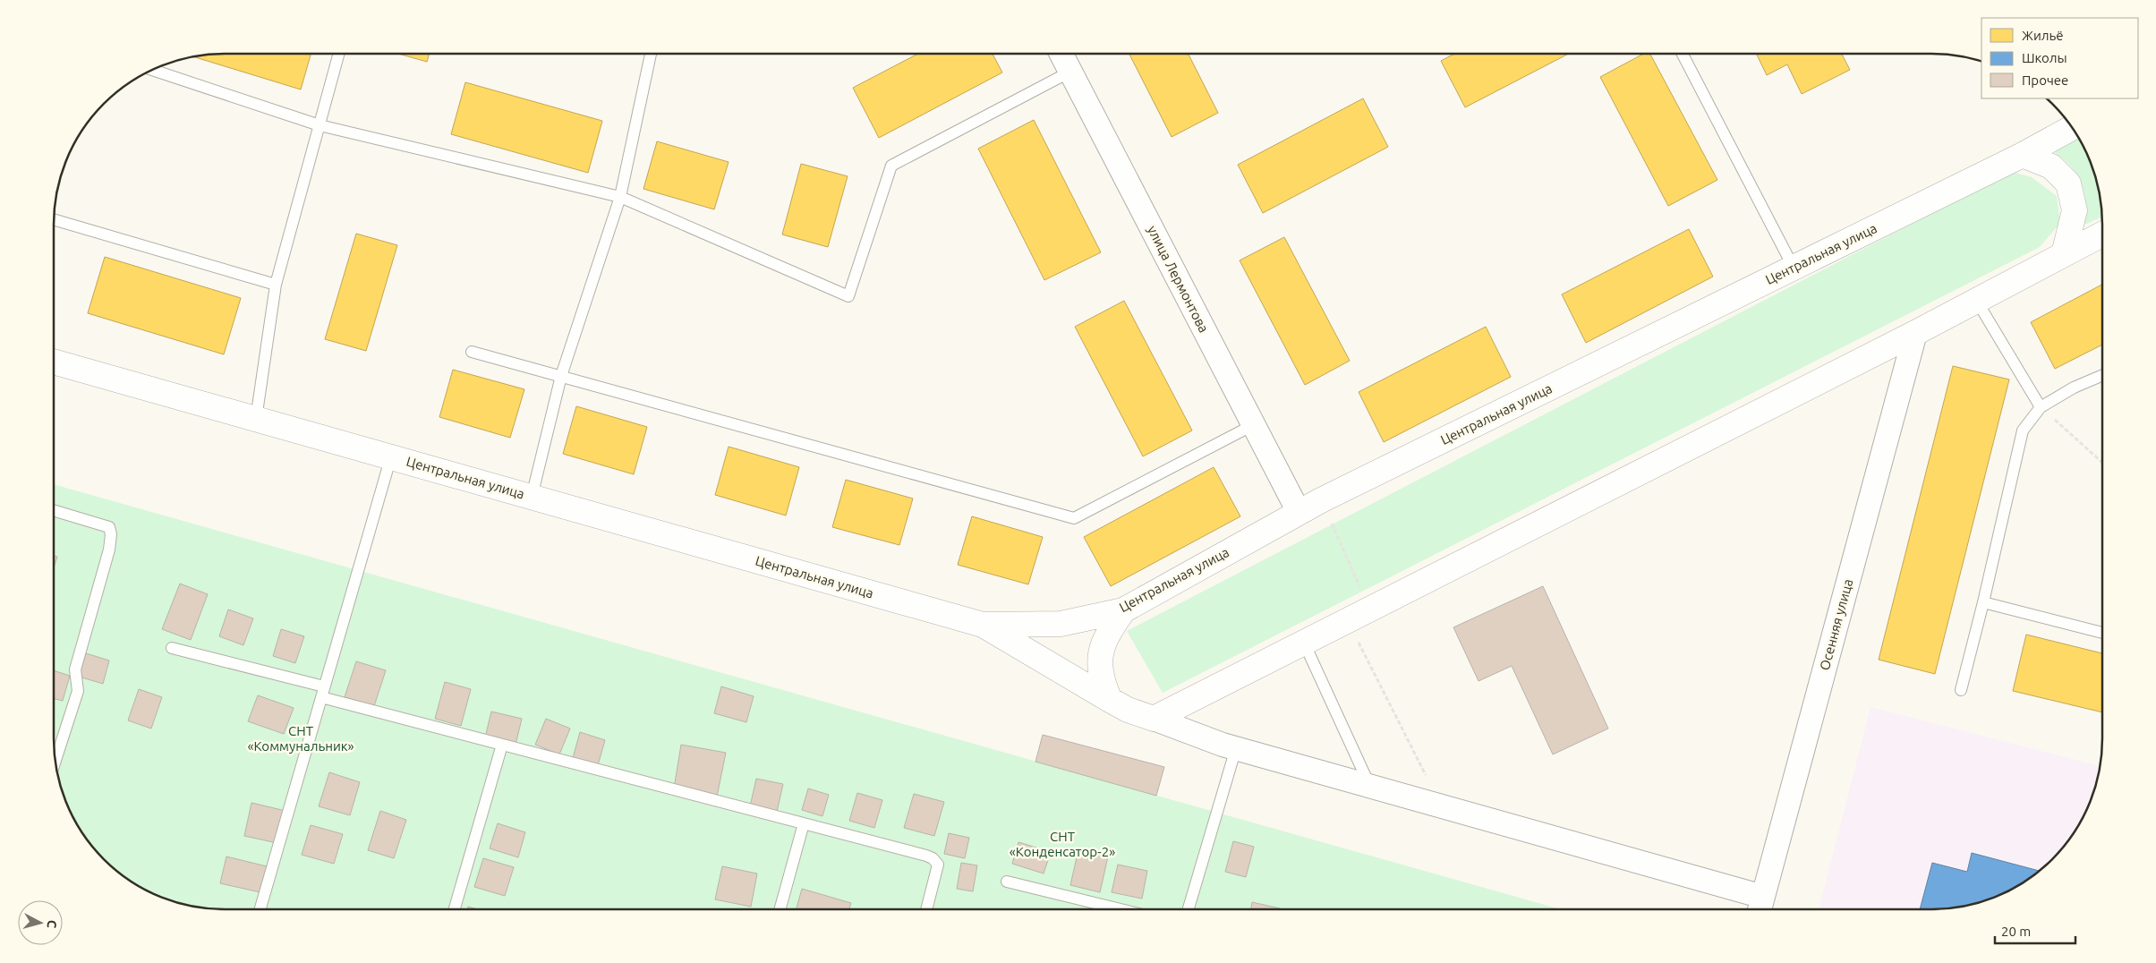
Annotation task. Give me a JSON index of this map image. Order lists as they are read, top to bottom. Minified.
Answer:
{"streets":{"street":["Центральная улица","улица Лермонтова","Осенняя улица"]},"crossings":[["Центральная улица","улица Лермонтова"]],"parks":["СНТ «Коммунальник»","СНТ «Конденсатор-2»"],"legend":["Жильё","Школы","Прочее"],"scale_bar":"20 m","north":"right"}
